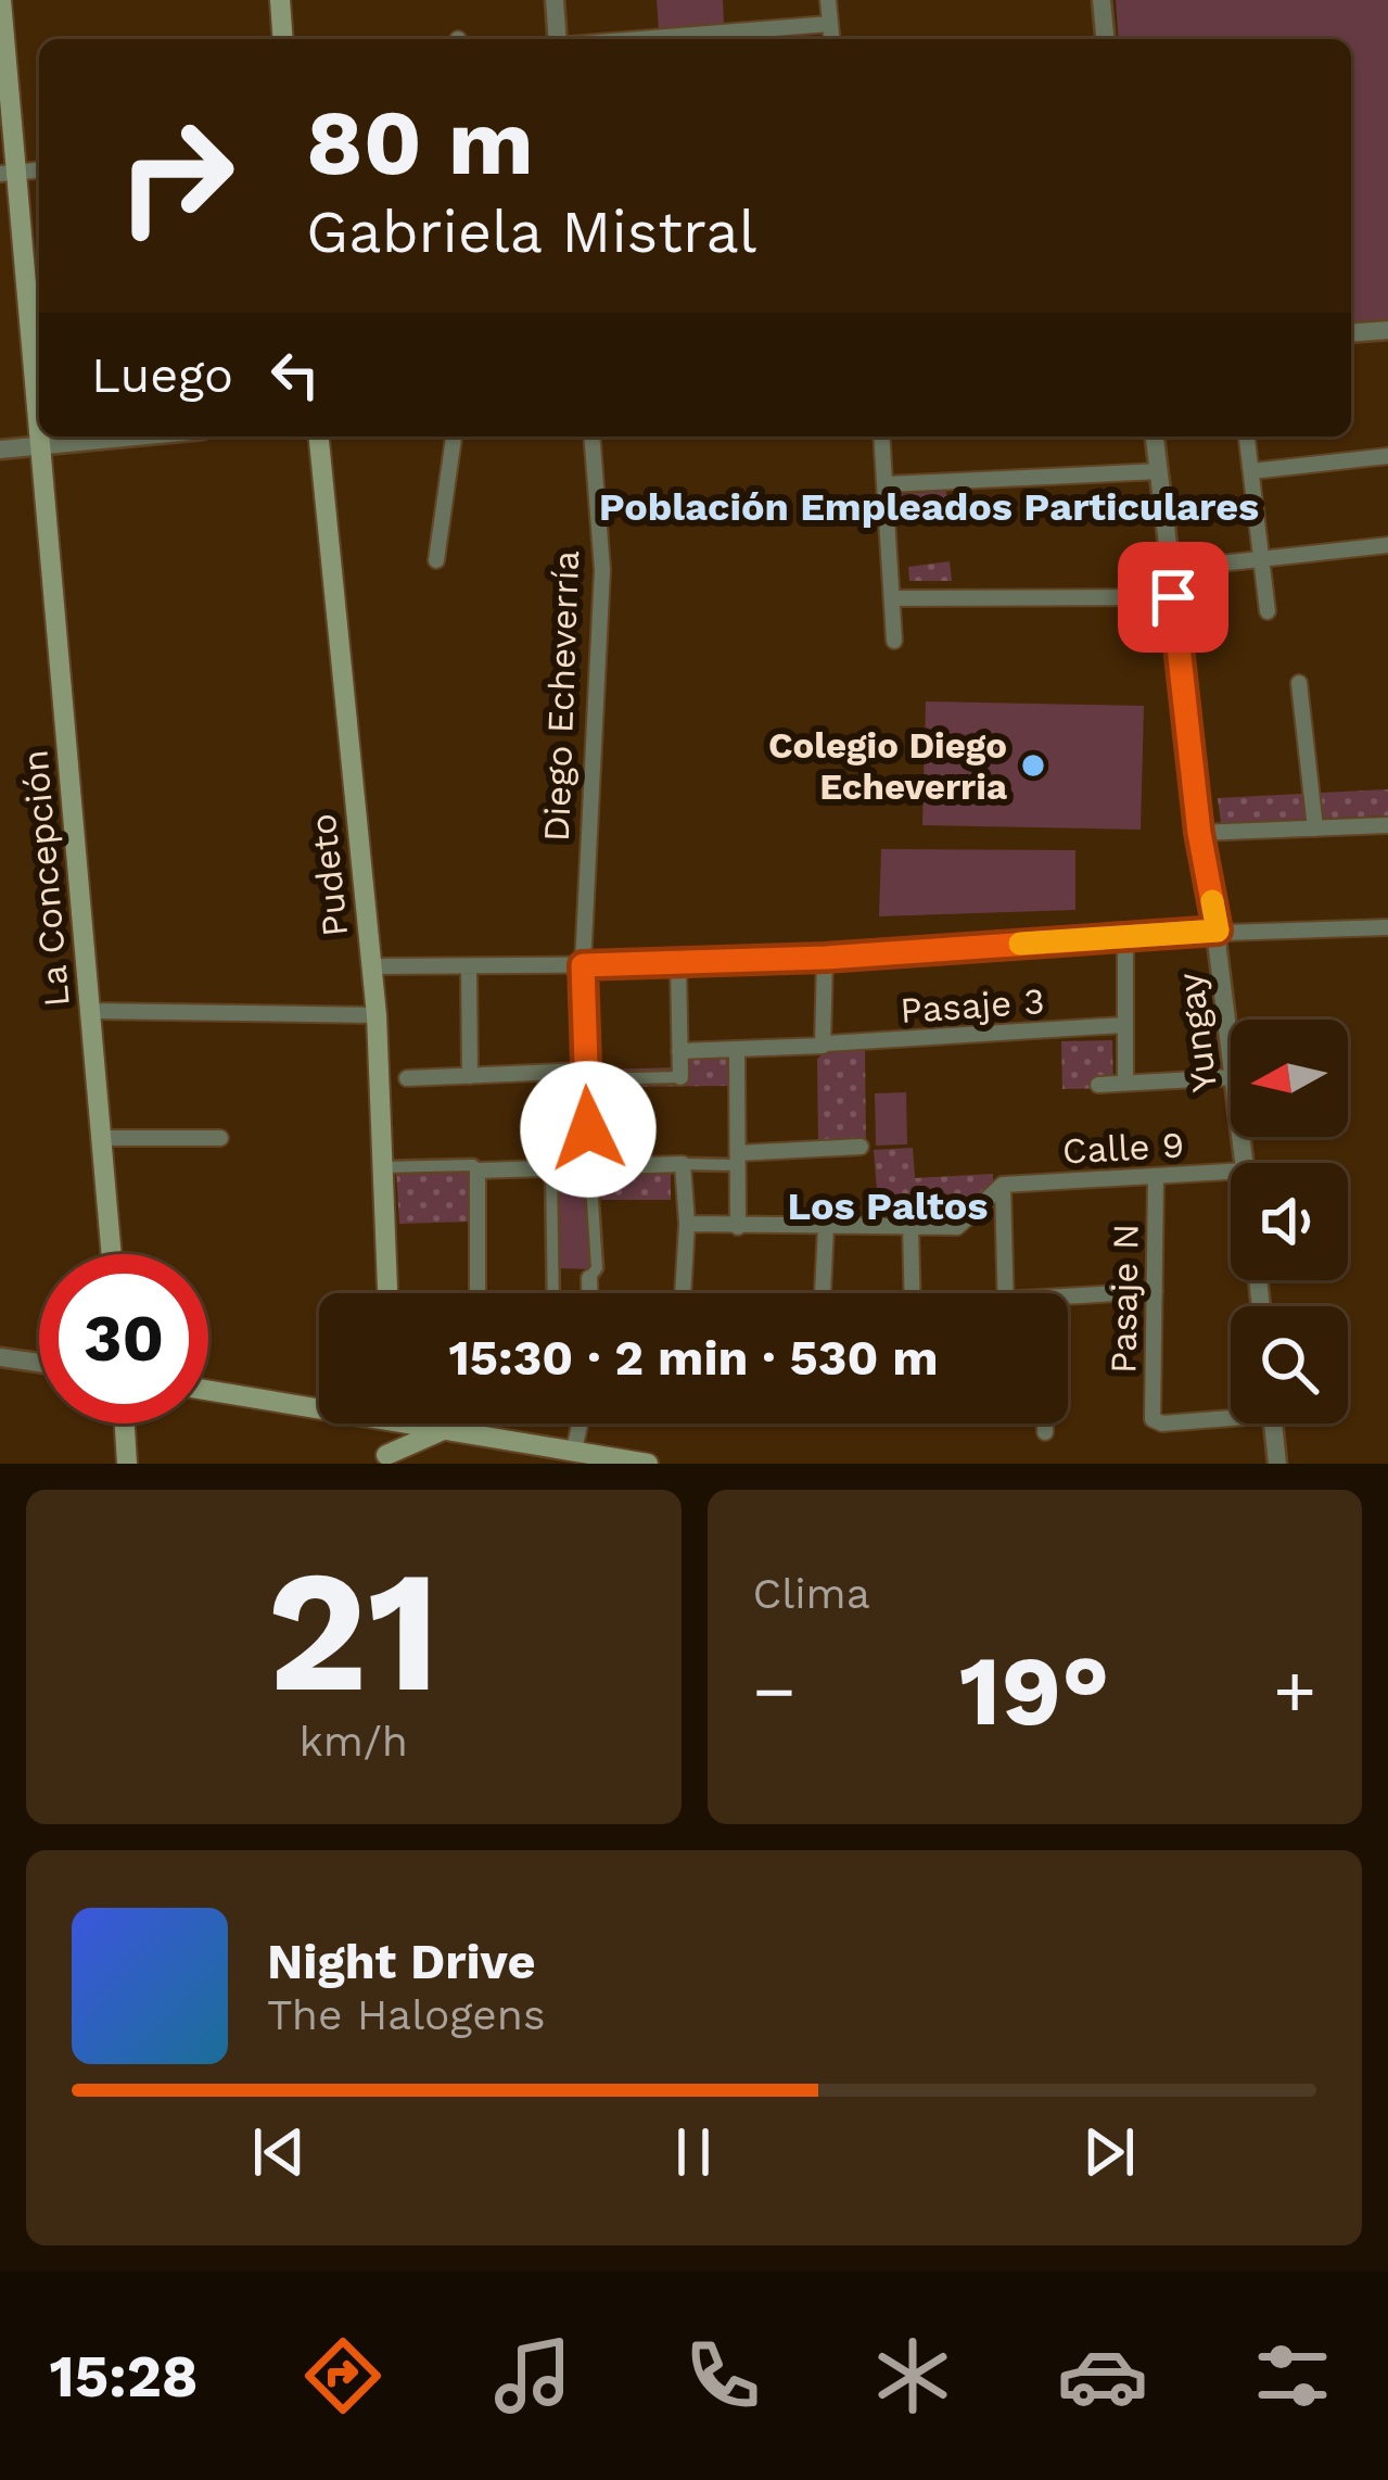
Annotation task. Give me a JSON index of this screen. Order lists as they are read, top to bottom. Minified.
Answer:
{"streets":{"main road":["Pudeto","La Concepción"],"street":["Diego Echeverría","Pasaje 3","Yungay","Calle 9","Pasaje N"]},"crossings":[["Calle 9","Pasaje N"]],"districts":["Población Empleados Particulares","Los Paltos"],"places":["Colegio Diego Echeverria"],"north":"left","page":{"turn":["80 m","Gabriela Mistral"],"then":"Luego","limit":"30","trip":"15:30 · 2 min · 530 m","tile":[["21","km/h"],"Clima"],"heat":["−","19°","+"],"song":["Night Drive","The Halogens"],"tabs":"15:28"}}
